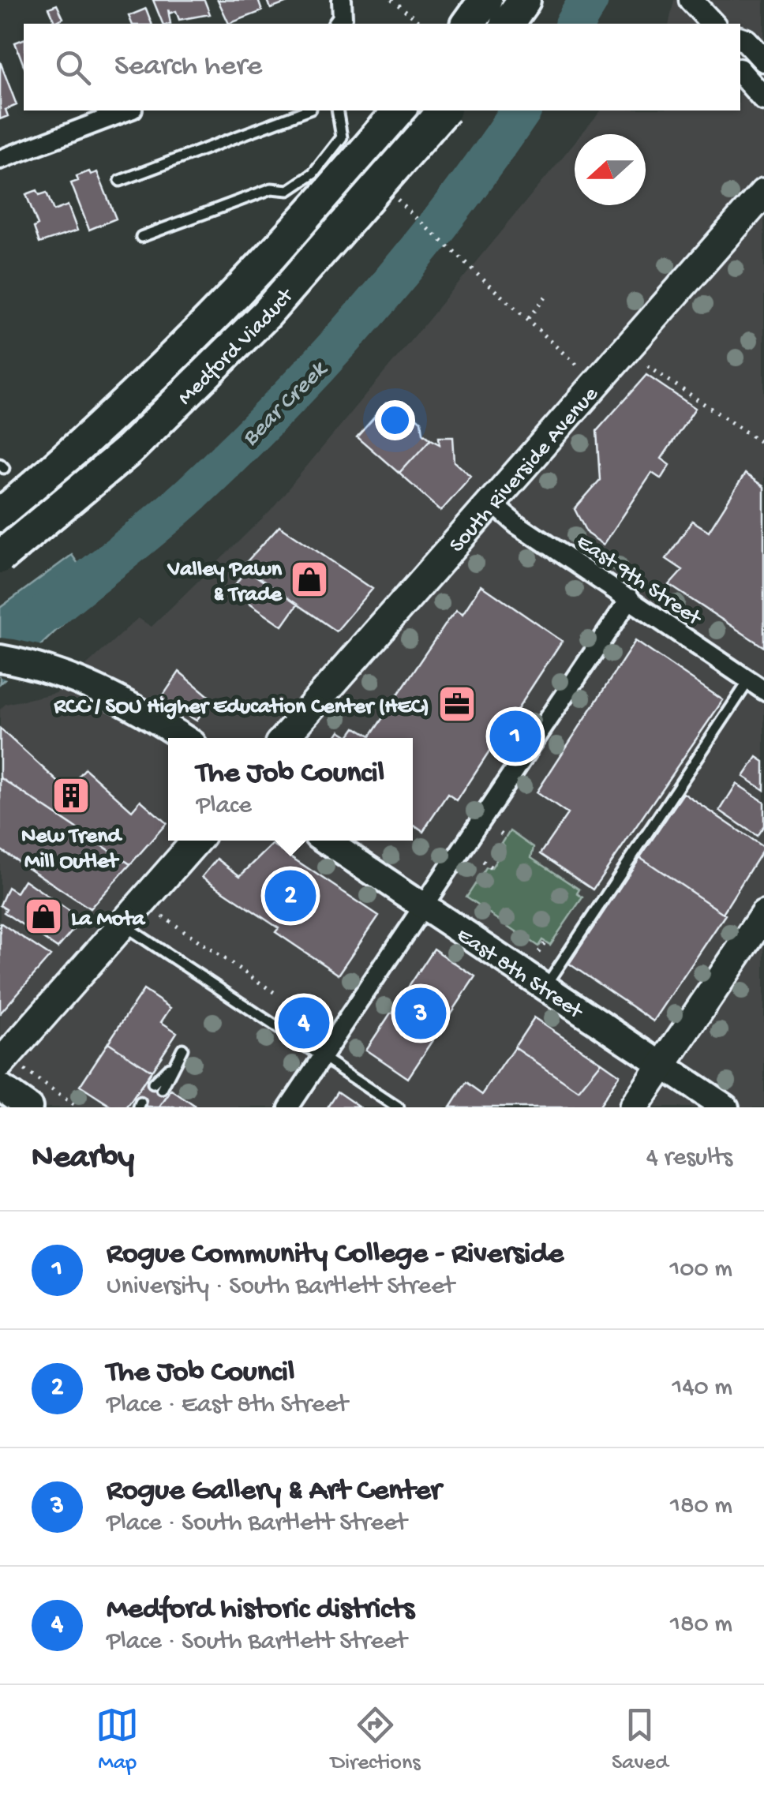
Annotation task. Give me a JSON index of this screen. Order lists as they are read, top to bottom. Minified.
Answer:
{"streets":{"highway":["Medford Viaduct"],"main road":["South Riverside Avenue","East 8th Street"],"street":["East 9th Street"]},"crossings":[["South Riverside Avenue","East 9th Street"]],"water":["Bear Creek"],"places":{"shop":["Valley Pawn & Trade","La Mota"],"office":["RCC / SOU Higher Education Center (HEC)"],"building":["New Trend Mill Outlet"]},"north":"left","page":{"search":"Search here","pins":["1","2","3","4"],"popup":["The Job Council","Place"],"heading":["Nearby","4 results"],"list":[{"mark":"1","name":"Rogue Community College - Riverside","note":"University · South Bartlett Street","value":"100 m"},{"mark":"2","name":"The Job Council","note":"Place · East 8th Street","value":"140 m"},{"mark":"3","name":"Rogue Gallery & Art Center","note":"Place · South Bartlett Street","value":"180 m"},{"mark":"4","name":"Medford historic districts","note":"Place · South Bartlett Street","value":"180 m"}],"nav":["Map","Directions","Saved"]}}
